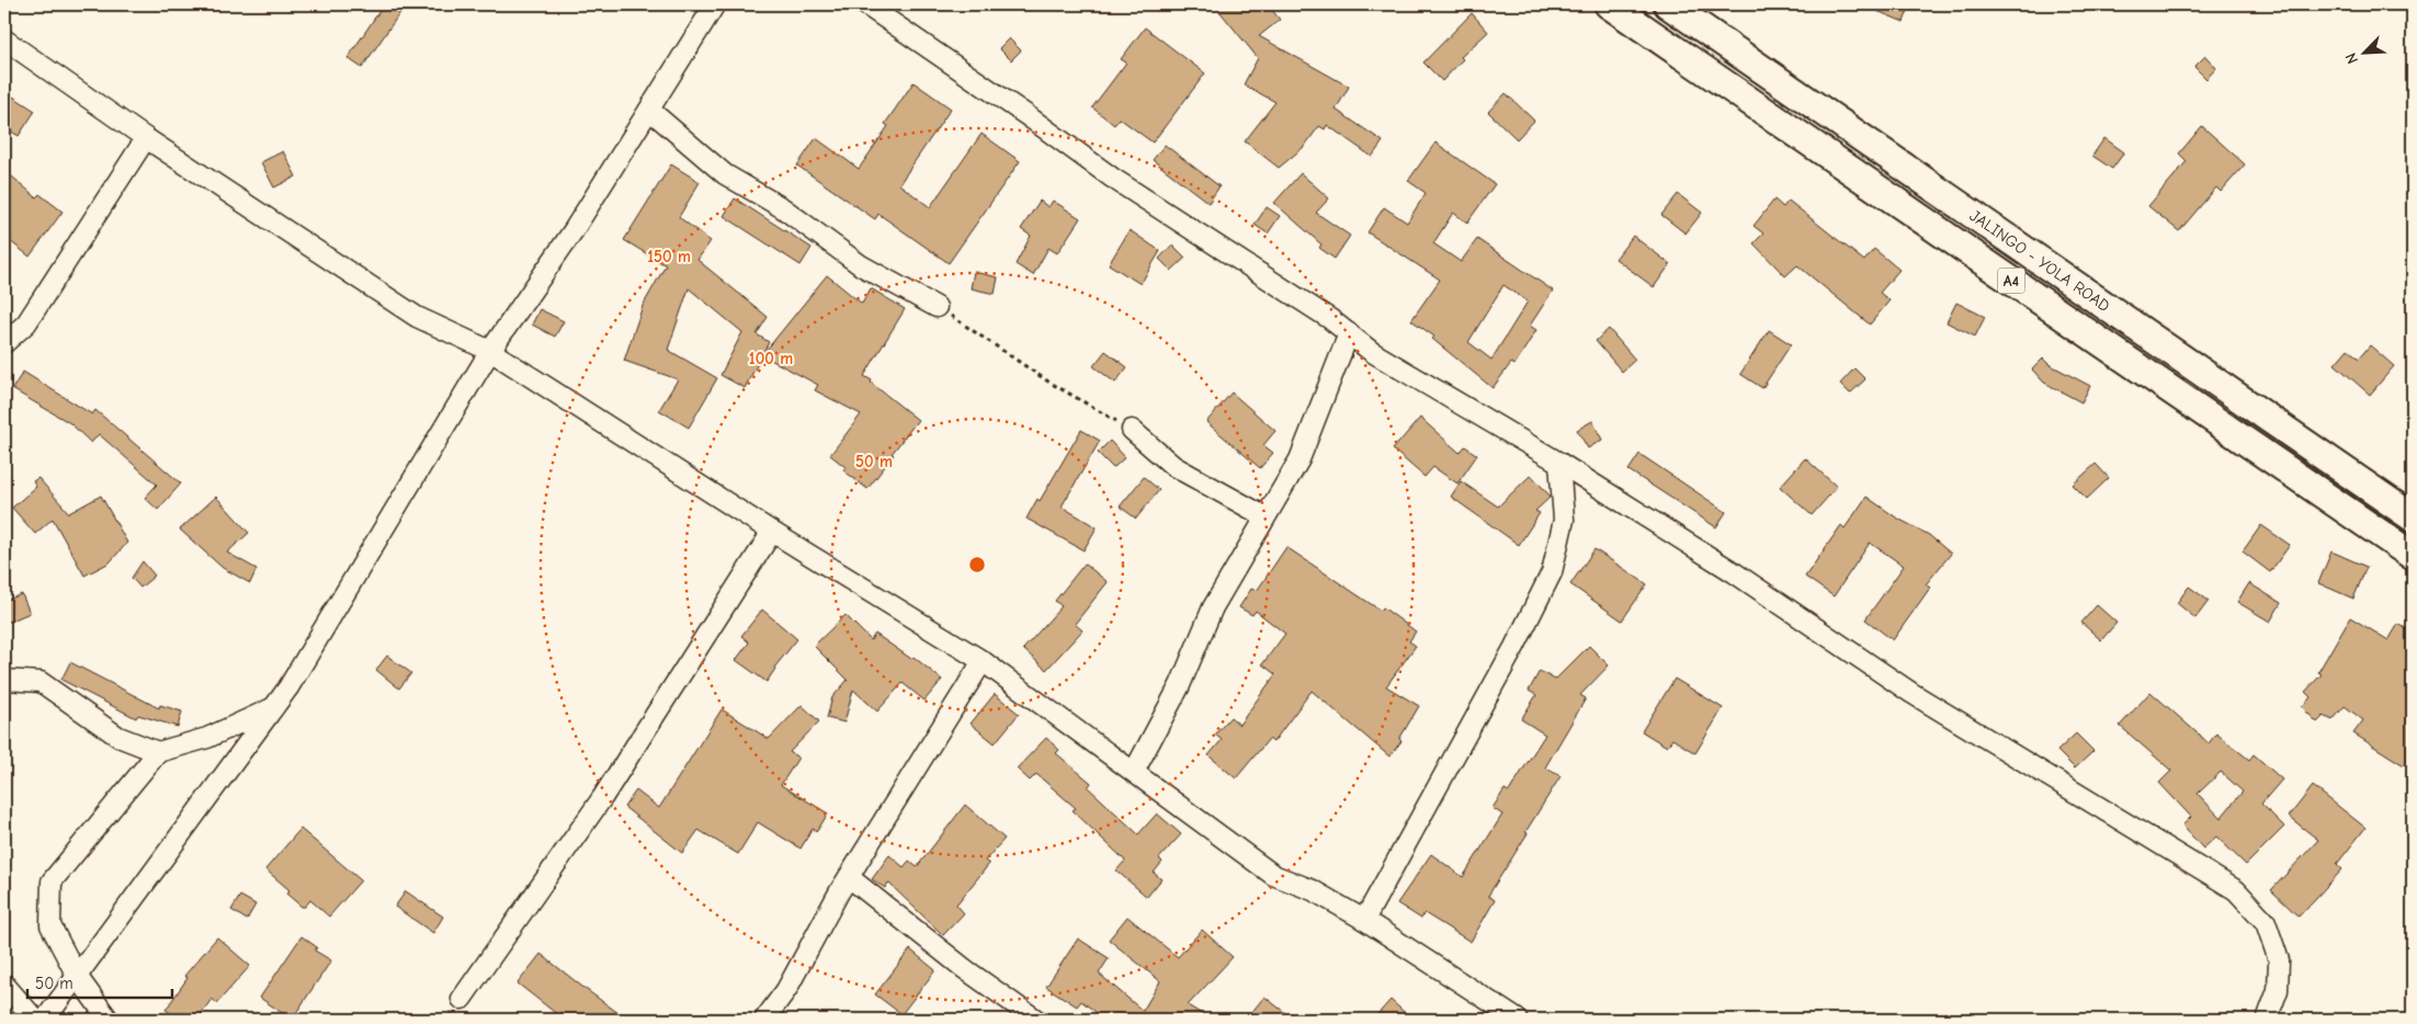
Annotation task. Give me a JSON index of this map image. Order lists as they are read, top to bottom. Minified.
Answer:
{"streets":{"highway":["JALINGO - YOLA ROAD","A4"]},"scale_bar":"50 m","north":"bottom left","rings":["150 m","100 m","50 m"]}
